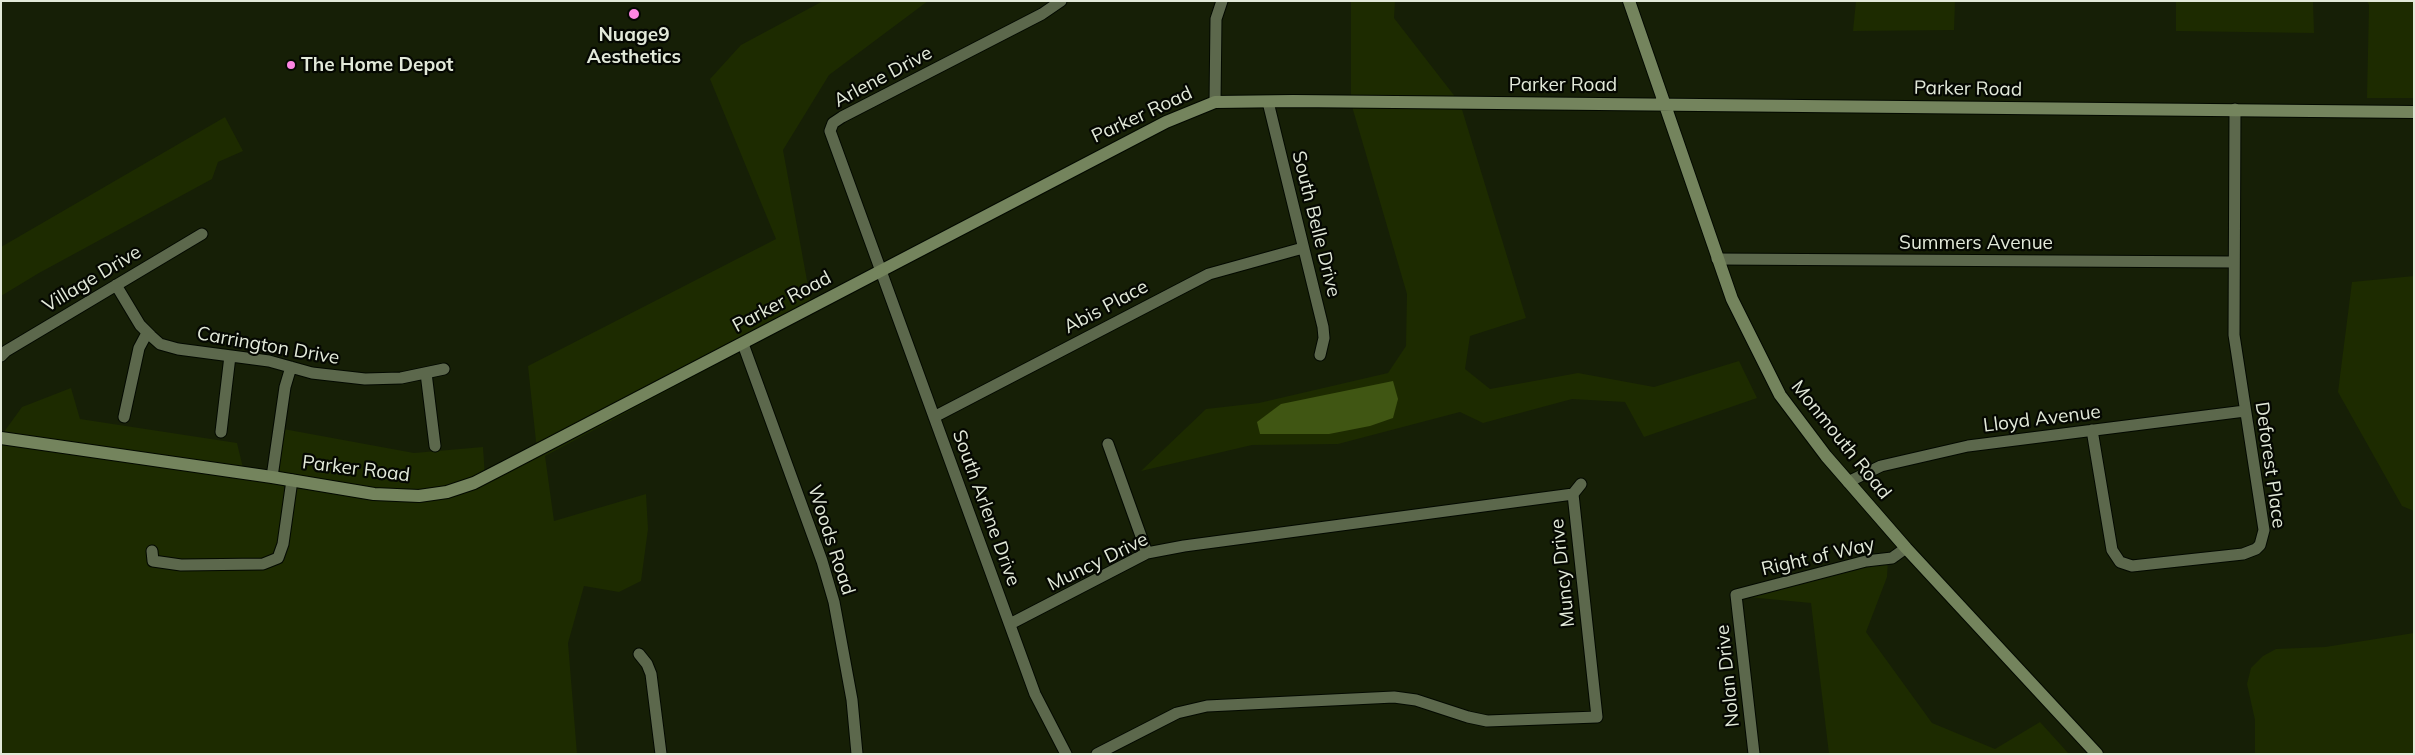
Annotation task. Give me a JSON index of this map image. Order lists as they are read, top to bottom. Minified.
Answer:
{"streets":{"street":["Arlene Drive","Parker Road","South Belle Drive","Summers Avenue","Village Drive","Abis Place","Carrington Drive","Lloyd Avenue","Monmouth Road","Deforest Place","South Arlene Drive","Woods Road","Right of Way","Muncy Drive","Nolan Drive"]},"crossings":[["Arlene Drive","Parker Road"],["Arlene Drive","South Arlene Drive"],["Parker Road","South Belle Drive"],["Parker Road","Monmouth Road"],["Parker Road","Deforest Place"],["Parker Road","South Arlene Drive"],["Parker Road","Woods Road"],["South Belle Drive","Abis Place"],["Summers Avenue","Monmouth Road"],["Summers Avenue","Deforest Place"],["Village Drive","Carrington Drive"],["Abis Place","South Arlene Drive"],["Lloyd Avenue","Monmouth Road"],["Lloyd Avenue","Deforest Place"],["Monmouth Road","Right of Way"],["South Arlene Drive","Muncy Drive"],["Right of Way","Nolan Drive"]],"places":["Nuage9 Aesthetics","The Home Depot"]}
